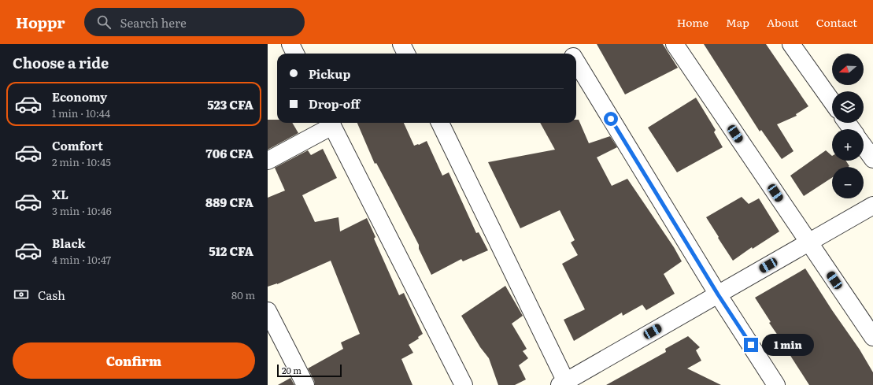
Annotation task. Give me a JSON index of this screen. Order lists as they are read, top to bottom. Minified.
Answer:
{"scale_bar":"20 m","north":"left","page":{"header":"Hoppr","search":"Search here","nav":["Home","Map","About","Contact"],"heading":"Choose a ride","map_buttons":["+","−"],"banner":["Pickup","Drop-off"],"list":[{"name":"Economy","note":"1 min · 10:44","value":"523 CFA"},{"name":"Comfort","note":"2 min · 10:45","value":"706 CFA"},{"name":"XL","note":"3 min · 10:46","value":"889 CFA"},{"name":"Black","note":"4 min · 10:47","value":"512 CFA"}],"pay":["Cash","80 m"],"bubble":"1 min","buttons":"Confirm","scale":"20 m"}}
